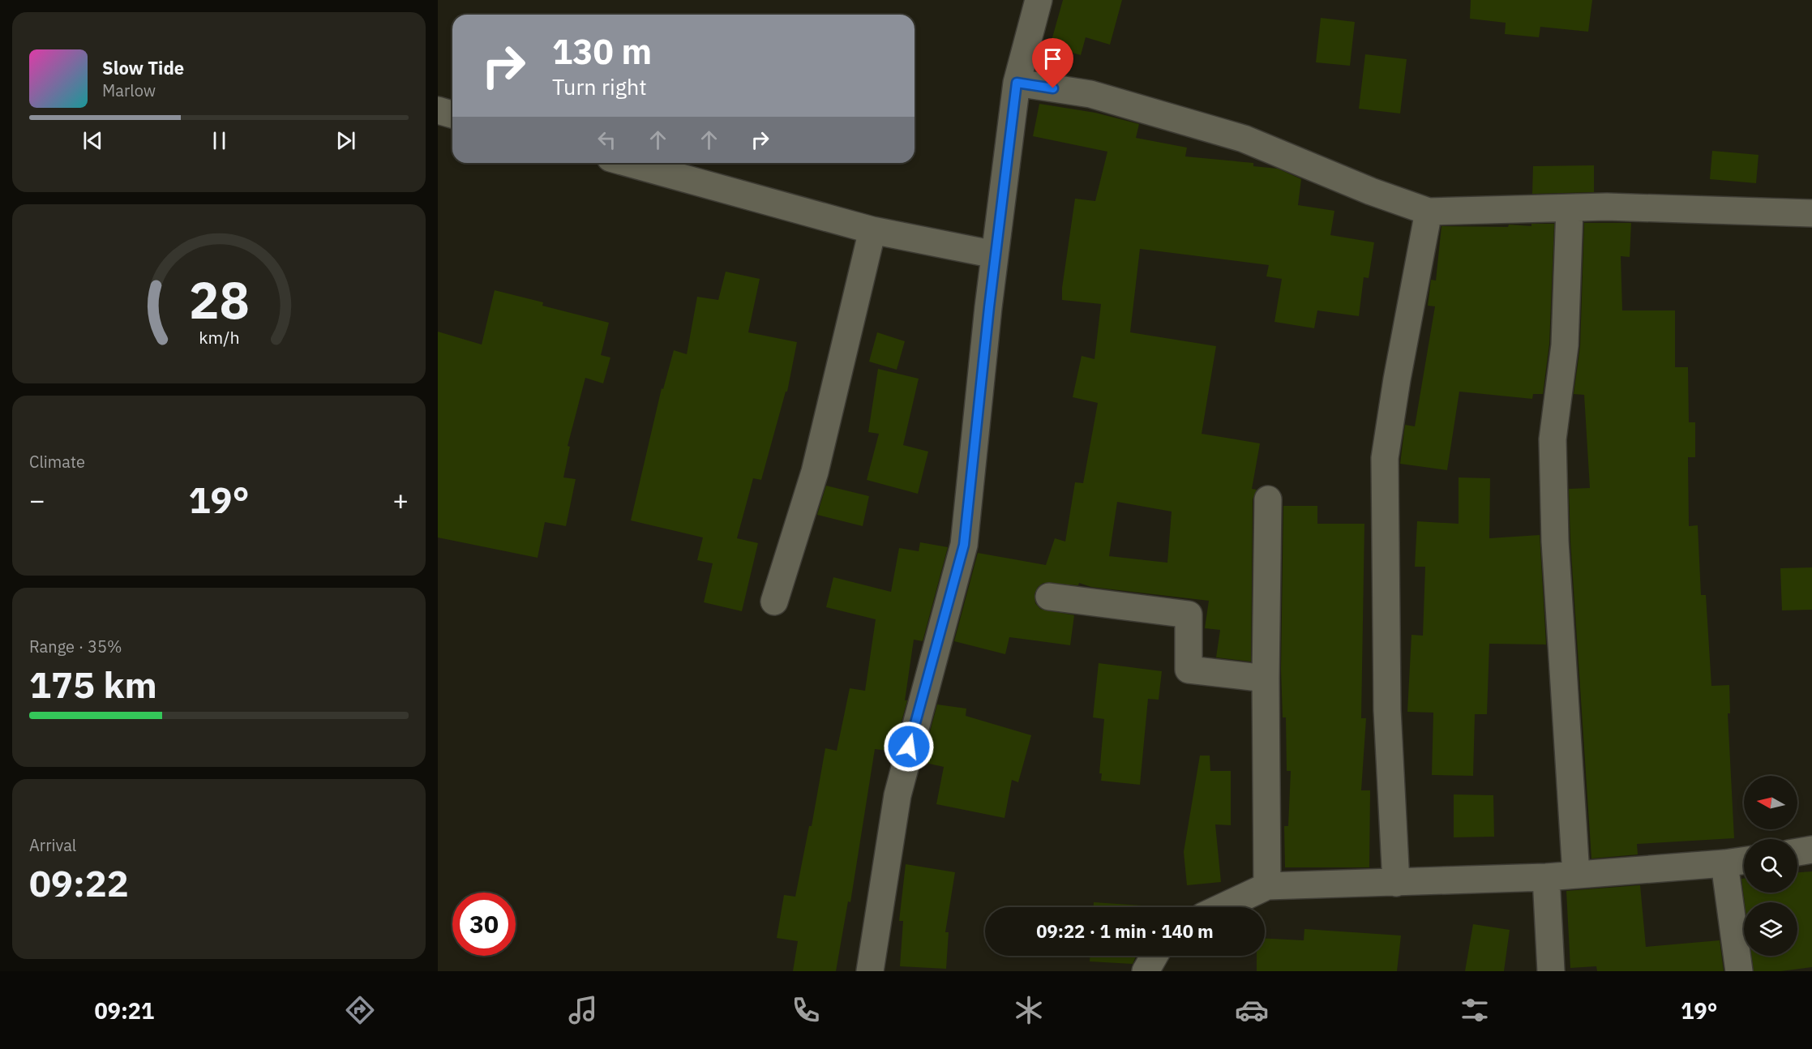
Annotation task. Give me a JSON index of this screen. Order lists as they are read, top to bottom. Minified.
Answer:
{"north":"left","page":{"turn":["130 m","Turn right"],"song":["Slow Tide","Marlow"],"tile":["Climate",["Range · 35%","175 km"],["Arrival","09:22"]],"heat":["−","19°","+"],"limit":"30","trip":"09:22 · 1 min · 140 m","tabs":["09:21","19°"],"gauge":["28","km/h"]}}
